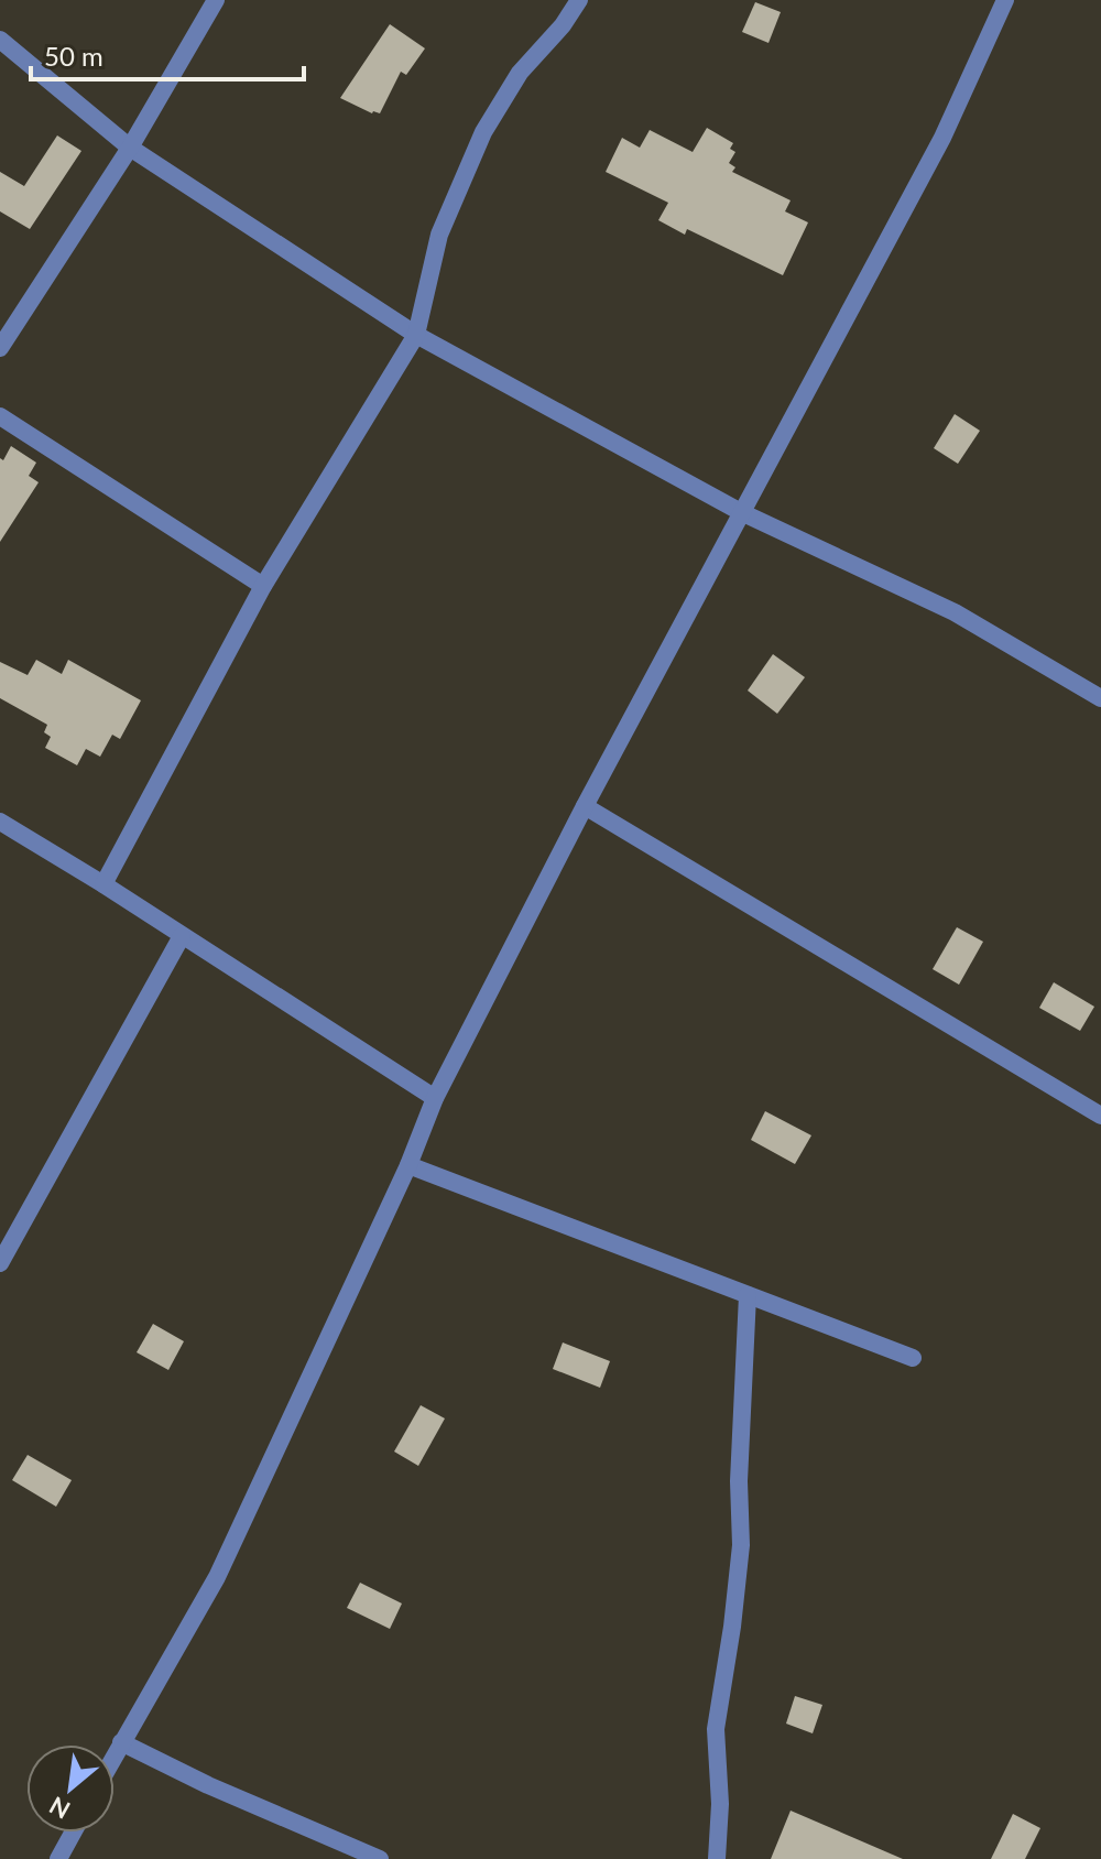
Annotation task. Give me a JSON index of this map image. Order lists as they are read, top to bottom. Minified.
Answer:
{"scale_bar":"50 m","north":"bottom left"}
